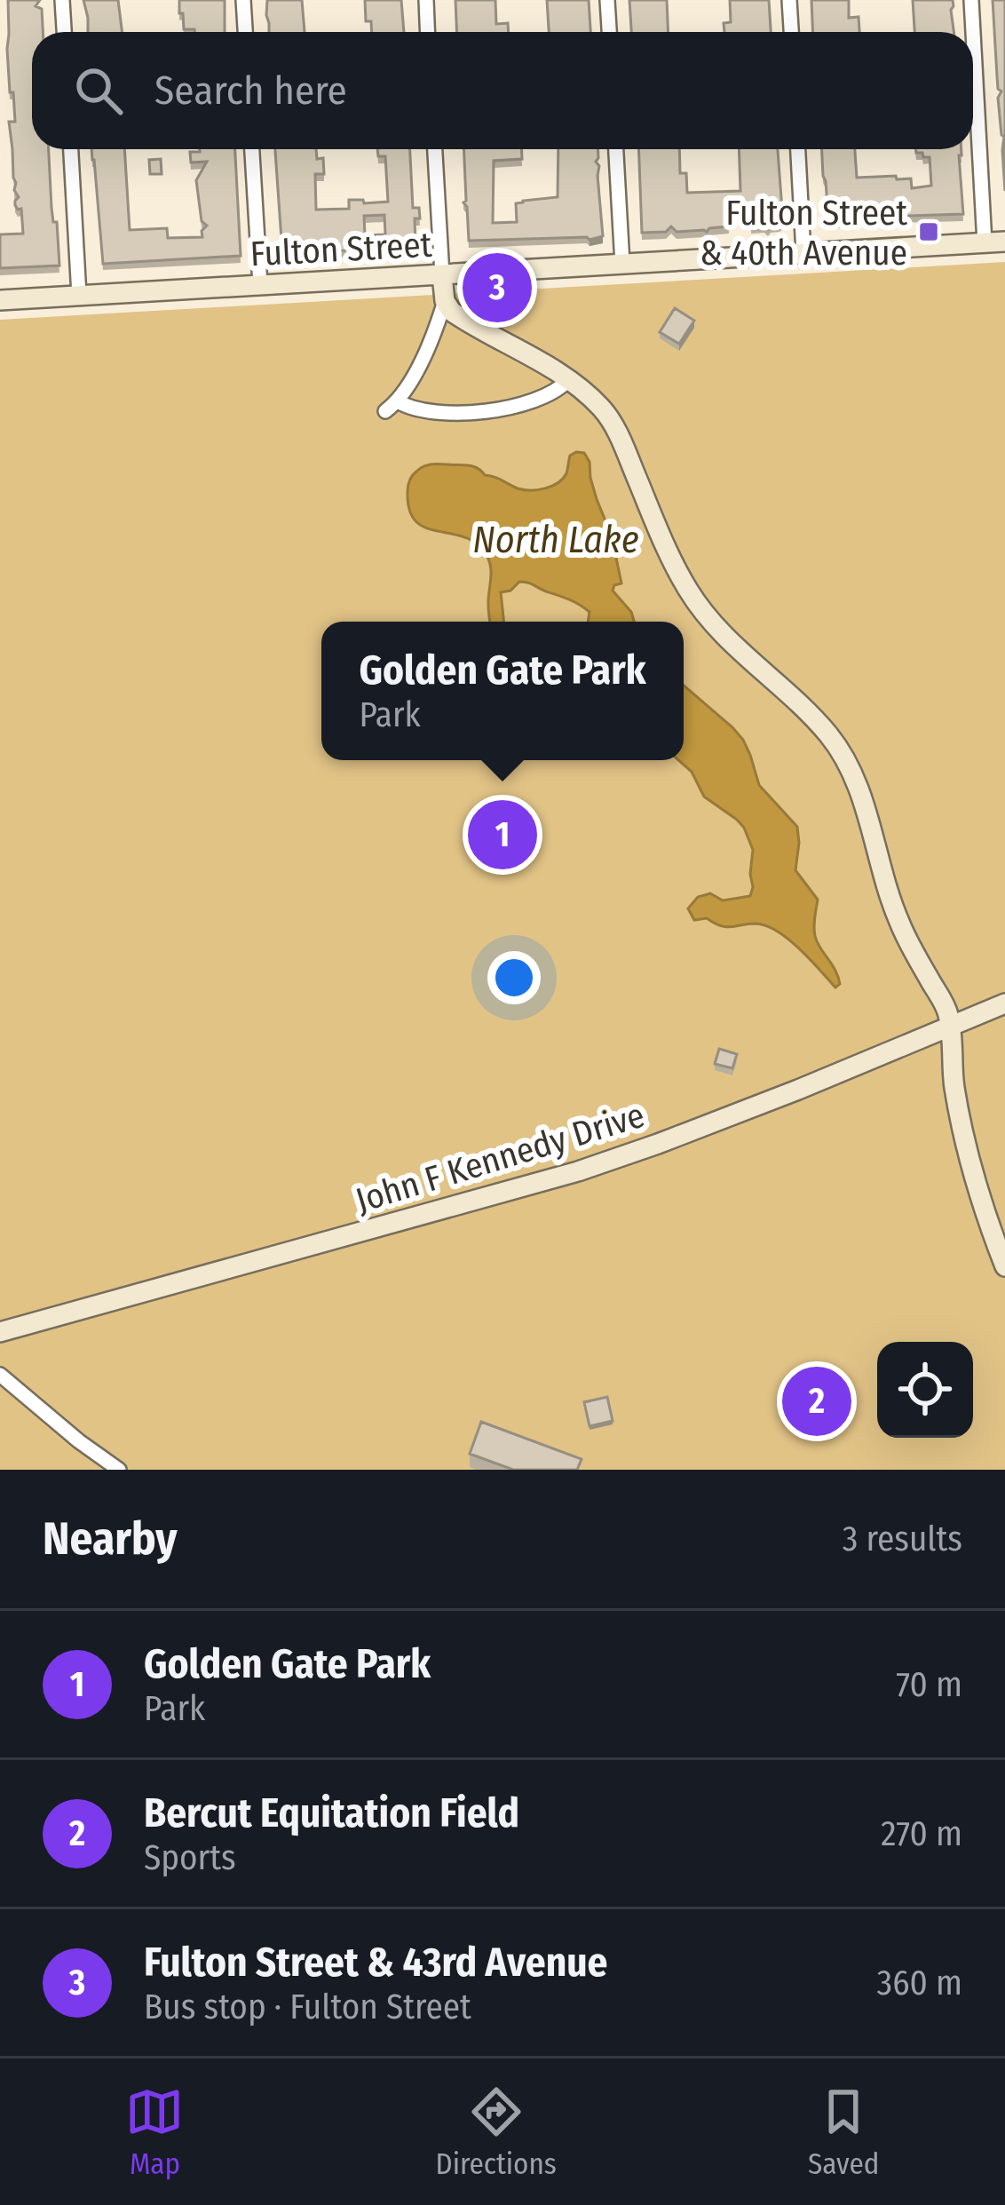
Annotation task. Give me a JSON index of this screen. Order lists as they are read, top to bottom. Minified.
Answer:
{"streets":{"street":["Fulton Street","John F Kennedy Drive"]},"water":["North Lake"],"places":{"transit":["Fulton Street & 40th Avenue"]},"page":{"search":"Search here","pins":["3","1","2"],"popup":["Golden Gate Park","Park"],"heading":["Nearby","3 results"],"list":[{"mark":"1","name":"Golden Gate Park","note":"Park","value":"70 m"},{"mark":"2","name":"Bercut Equitation Field","note":"Sports","value":"270 m"},{"mark":"3","name":"Fulton Street & 43rd Avenue","note":"Bus stop · Fulton Street","value":"360 m"}],"nav":["Map","Directions","Saved"]}}
